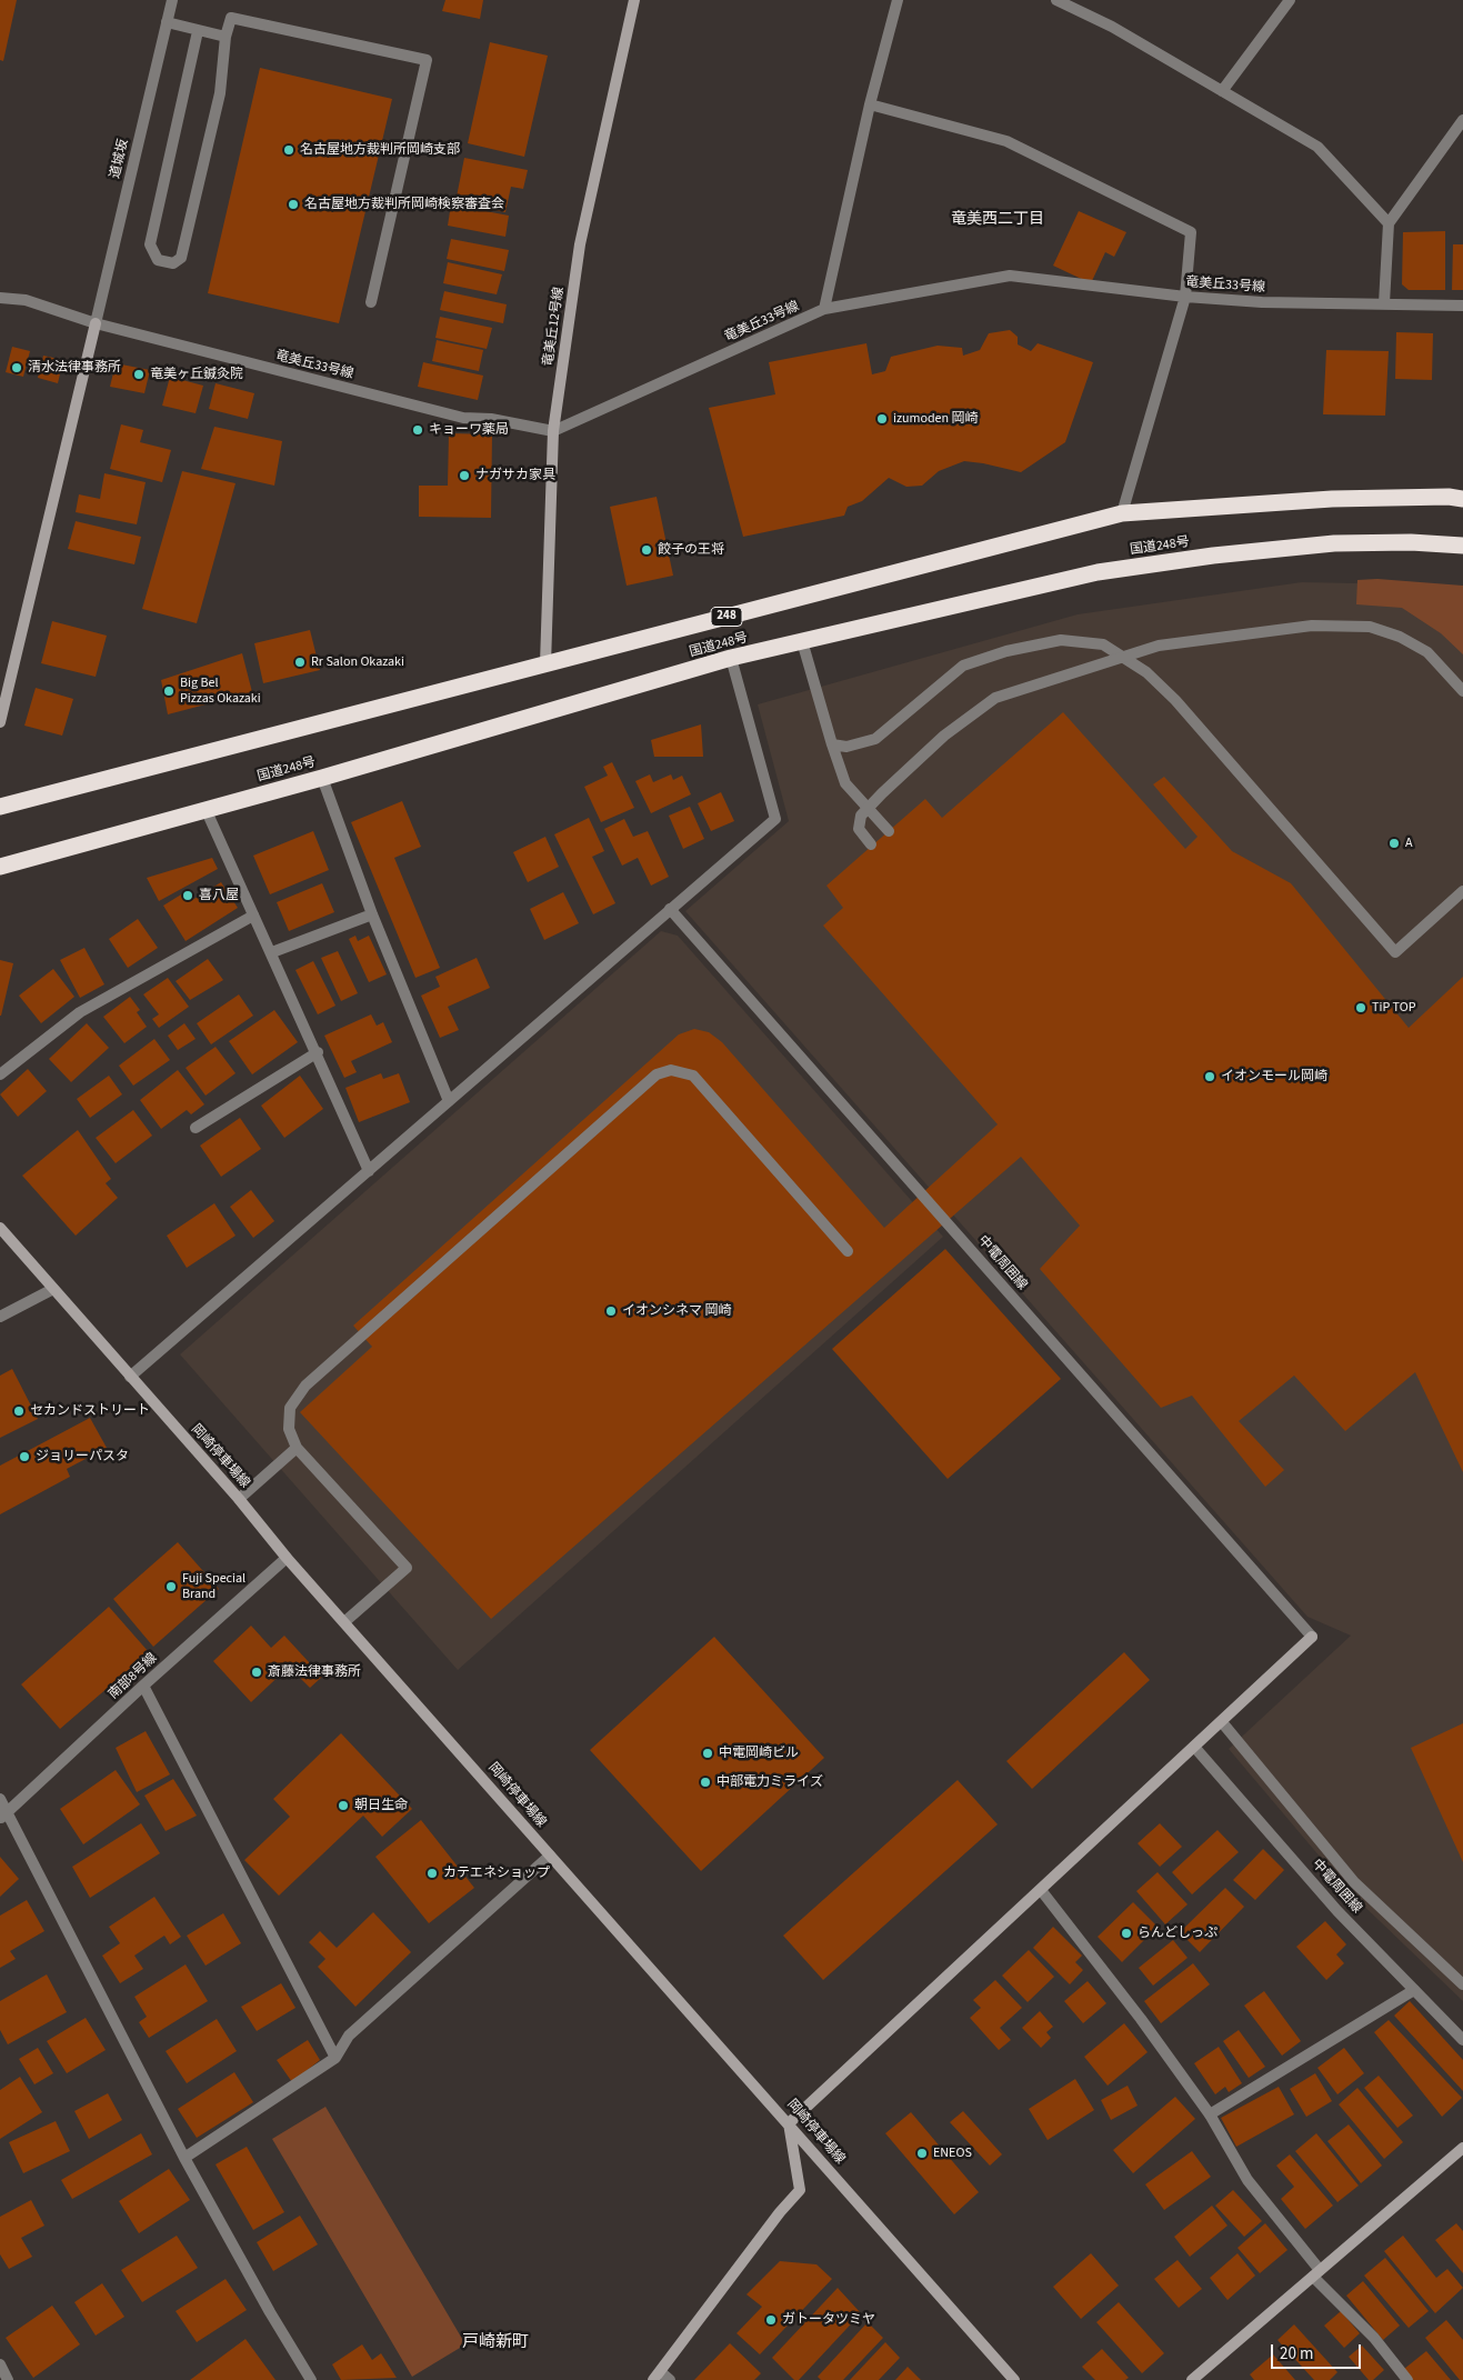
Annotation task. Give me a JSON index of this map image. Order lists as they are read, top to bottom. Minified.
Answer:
{"streets":{"highway":["国道248号","248"],"street":["道城坂","竜美丘33号線","竜美丘12号線","中電周囲線","岡崎停車場線","南部8号線"]},"crossings":[["道城坂","竜美丘33号線"],["竜美丘33号線","竜美丘12号線"],["竜美丘12号線","国道248号"],["岡崎停車場線","南部8号線"]],"districts":["竜美西二丁目","戸崎新町"],"places":["名古屋地方裁判所岡崎支部","名古屋地方裁判所岡崎検察審査会","清水法律事務所","竜美ヶ丘鍼灸院","izumoden 岡崎","キョーワ薬局","ナガサカ家具","餃子の王将","Rr Salon Okazaki","Big Bel Pizzas Okazaki","A","喜八屋","TiP TOP","イオンモール岡崎","イオンシネマ 岡崎","セカンドストリート","ジョリーパスタ","Fuji Special Brand","斎藤法律事務所","中電岡崎ビル","中部電力ミライズ","朝日生命","カテエネショップ","らんどしっぷ","ENEOS","ガトータツミヤ"],"scale_bar":"20 m"}
